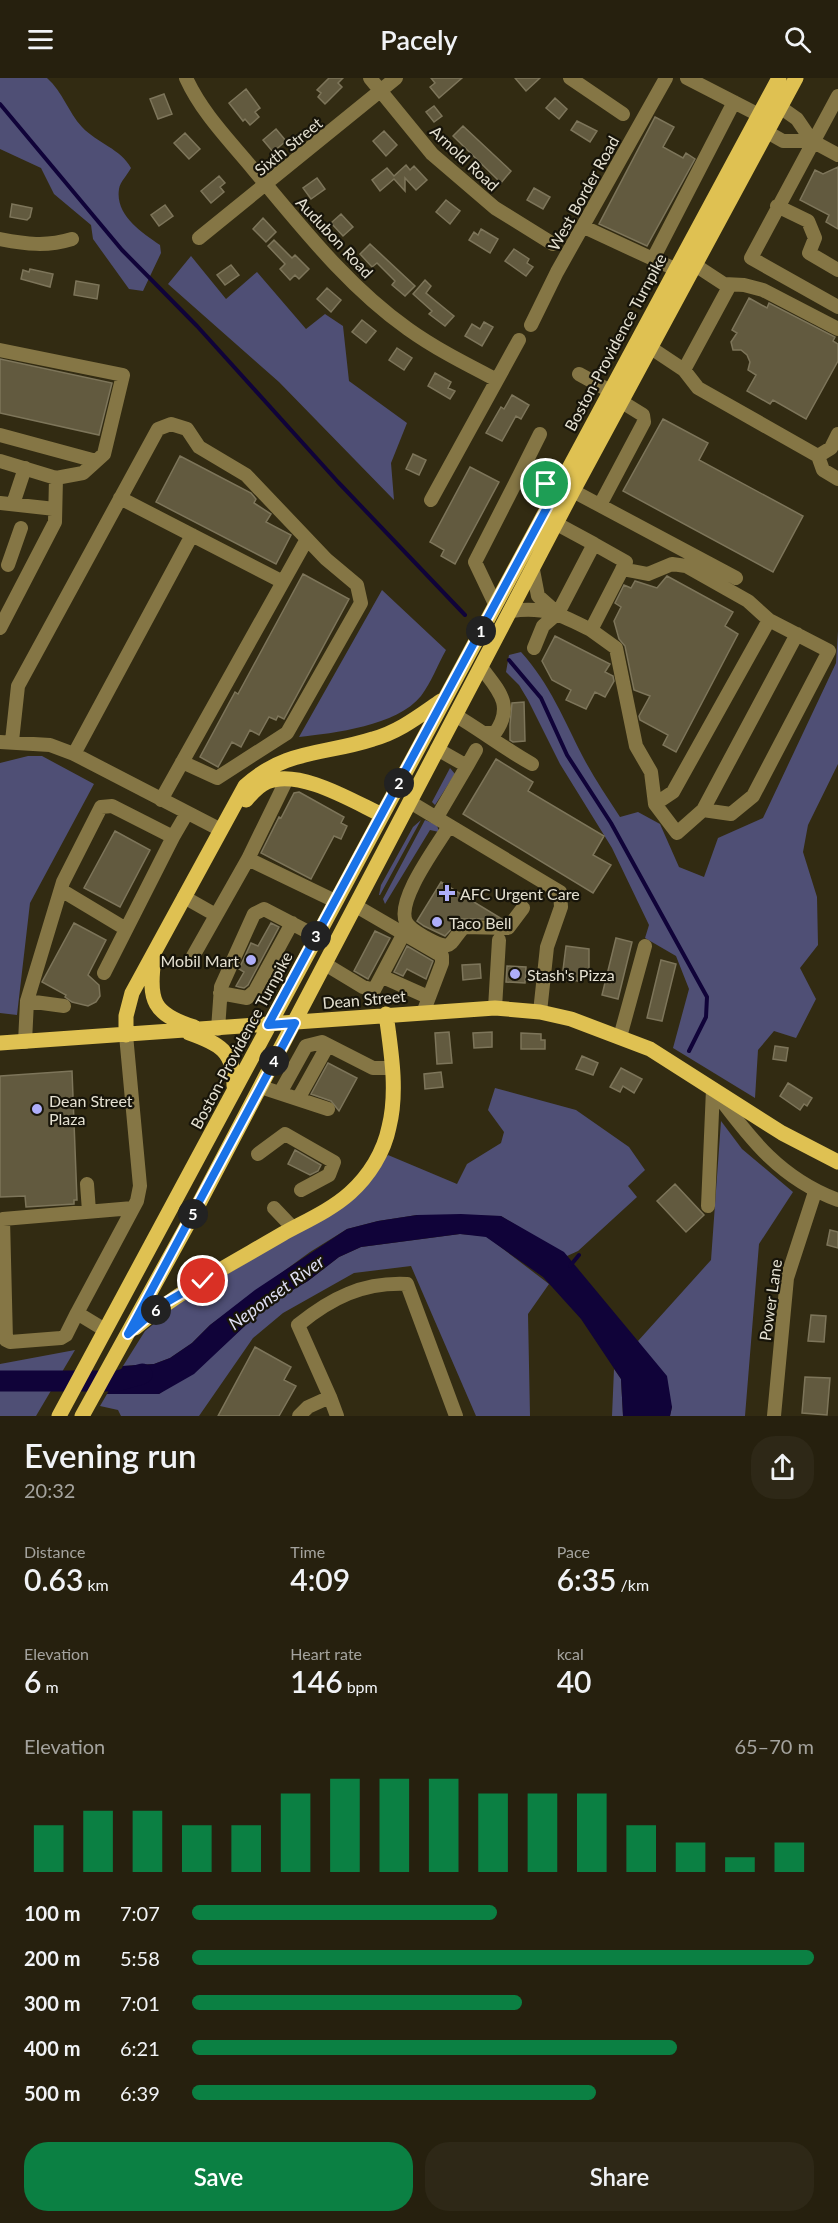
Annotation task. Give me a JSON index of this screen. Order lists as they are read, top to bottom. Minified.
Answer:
{"streets":{"main road":["Boston-Providence Turnpike","Dean Street"],"street":["Sixth Street","Arnold Road","West Border Road","Audubon Road","Power Lane"]},"crossings":[["Sixth Street","Arnold Road"],["Sixth Street","Audubon Road"],["Boston-Providence Turnpike","Dean Street"],["Dean Street","Power Lane"]],"water":["Neponset River"],"places":{"health":["AFC Urgent Care"],"other":["Taco Bell","Mobil Mart","Stash's Pizza","Dean Street Plaza"]},"page":{"header":"Pacely","pins":["1","2","3","4","5","6"],"heading":["Evening run","20:32"],"stats":[["Distance","0.63 km"],["Time","4:09"],["Pace","6:35 /km"],["Elevation","6 m"],["Heart rate","146 bpm"],["kcal","40"]],"chart":["Elevation","65–70 m"],"list":[{"name":"100 m","note":"7:07"},{"name":"200 m","note":"5:58"},{"name":"300 m","note":"7:01"},{"name":"400 m","note":"6:21"},{"name":"500 m","note":"6:39"}],"buttons":["Save","Share"]}}
